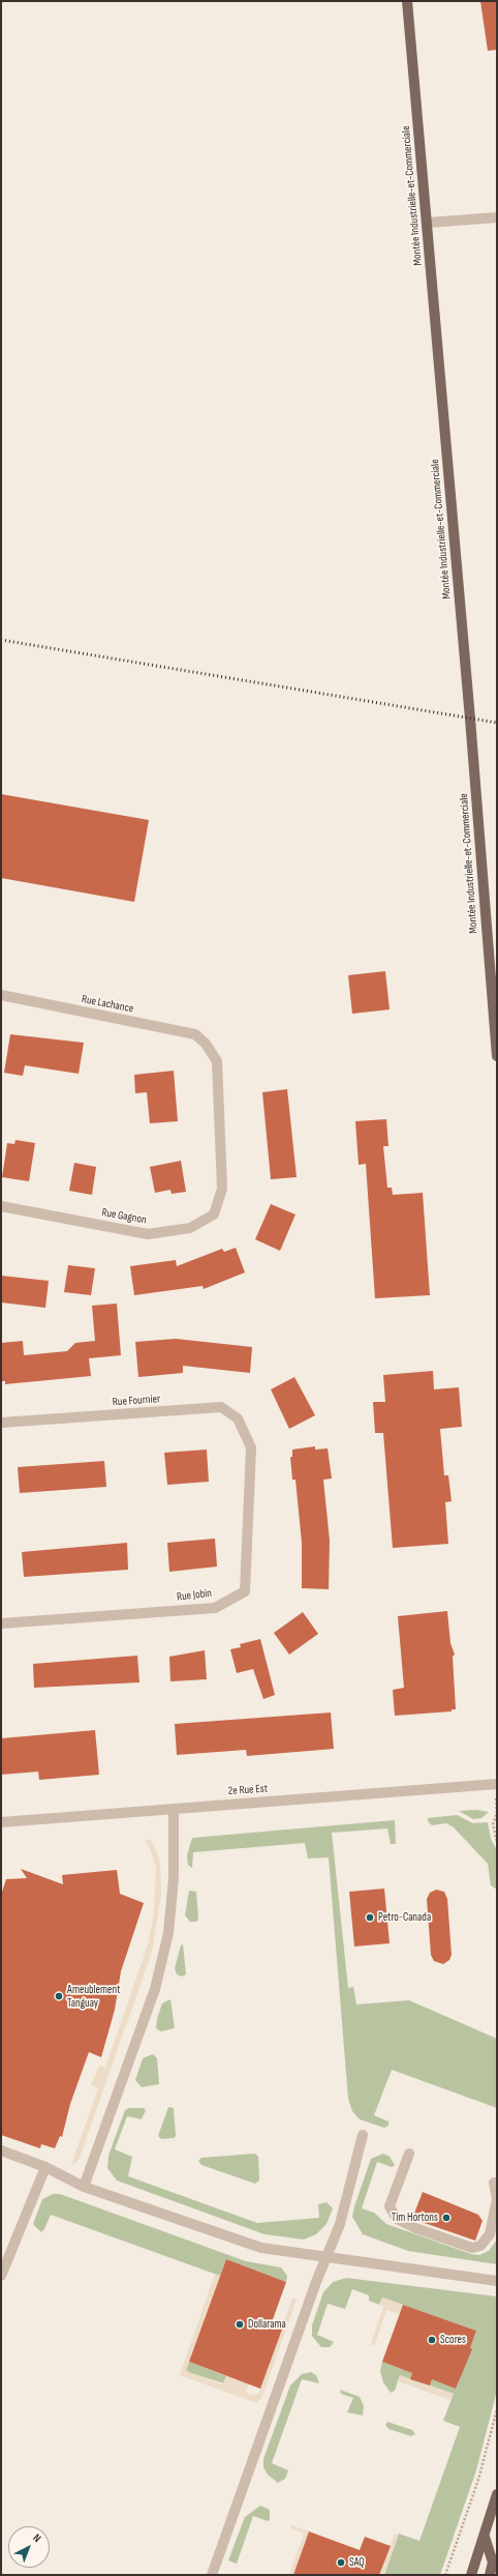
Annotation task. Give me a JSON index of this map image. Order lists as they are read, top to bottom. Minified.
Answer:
{"streets":{"main road":["Montée Industrielle-et-Commerciale"],"street":["Rue Lachance","Rue Gagnon","Rue Fournier","Rue Jobin","2e Rue Est"]},"crossings":[["Rue Lachance","Rue Gagnon"],["Rue Fournier","Rue Jobin"]],"places":["Petro-Canada","Ameublement Tanguay","Tim Hortons","Dollarama","Scores","SAQ"],"north":"top right"}
